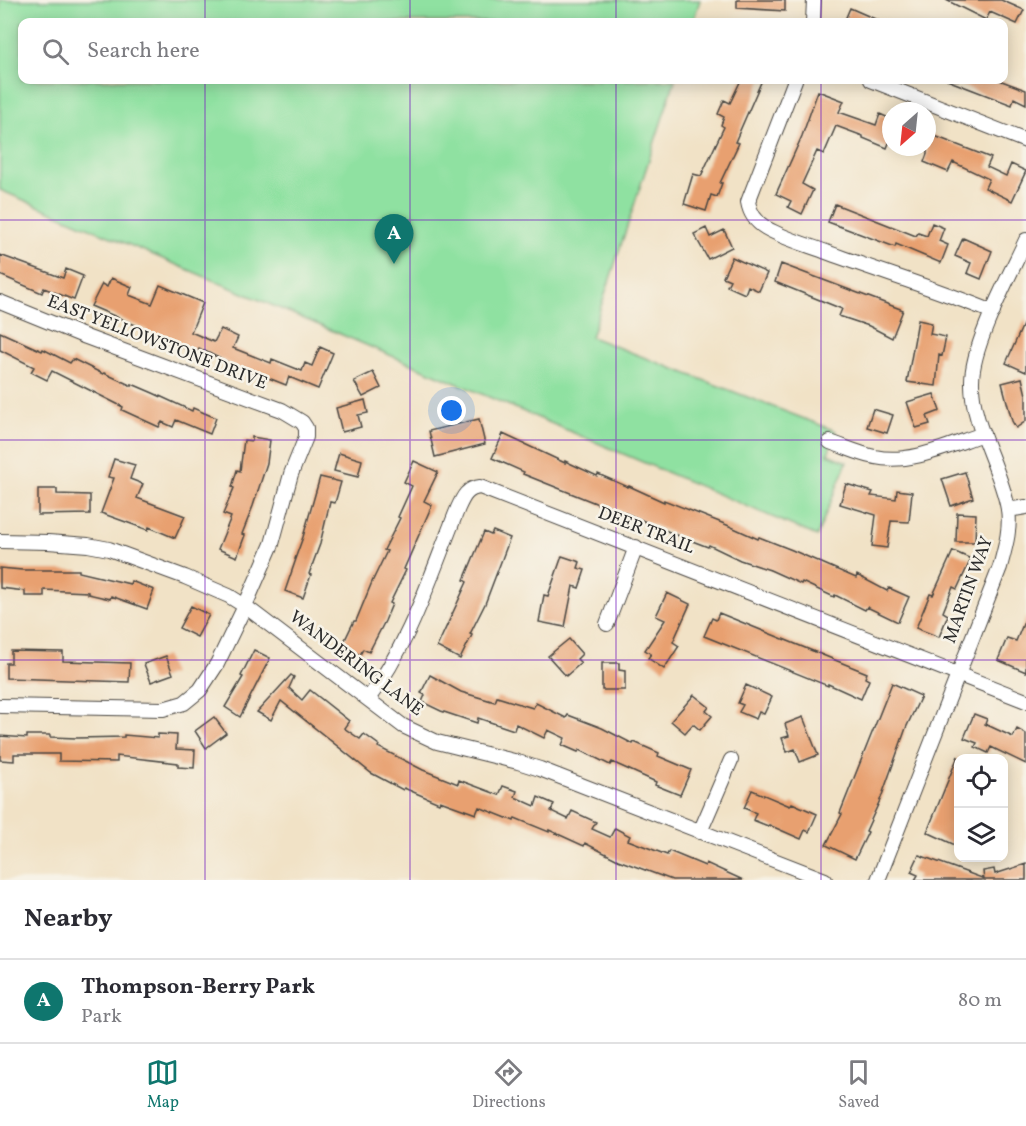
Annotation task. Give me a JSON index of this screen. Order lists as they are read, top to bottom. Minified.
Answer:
{"streets":{"street":["EAST YELLOWSTONE DRIVE","DEER TRAIL","MARTIN WAY","WANDERING LANE"]},"crossings":[["EAST YELLOWSTONE DRIVE","WANDERING LANE"],["DEER TRAIL","MARTIN WAY"],["DEER TRAIL","WANDERING LANE"]],"north":"bottom left","page":{"search":"Search here","pins":"A","heading":"Nearby","list":[{"mark":"A","name":"Thompson-Berry Park","note":"Park","value":"80 m"}],"nav":["Map","Directions","Saved"]}}
